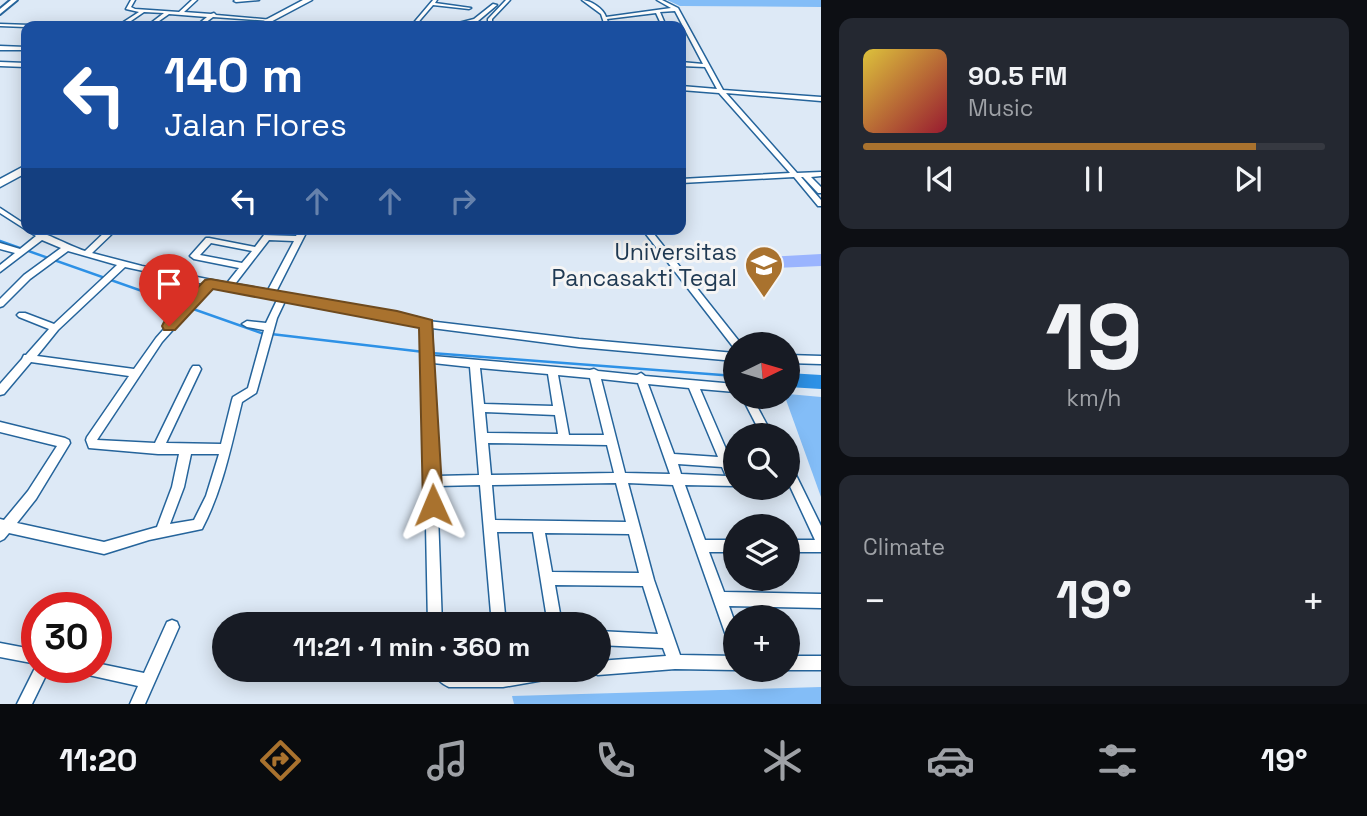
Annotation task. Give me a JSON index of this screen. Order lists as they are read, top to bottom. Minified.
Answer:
{"places":{"school or university":["Universitas Pancasakti Tegal"]},"north":"right","page":{"turn":["140 m","Jalan Flores"],"song":["90.5 FM","Music"],"tile":[["19","km/h"],"Climate"],"map_buttons":"+","heat":["−","19°","+"],"limit":"30","trip":"11:21 · 1 min · 360 m","tabs":["11:20","19°"]}}
